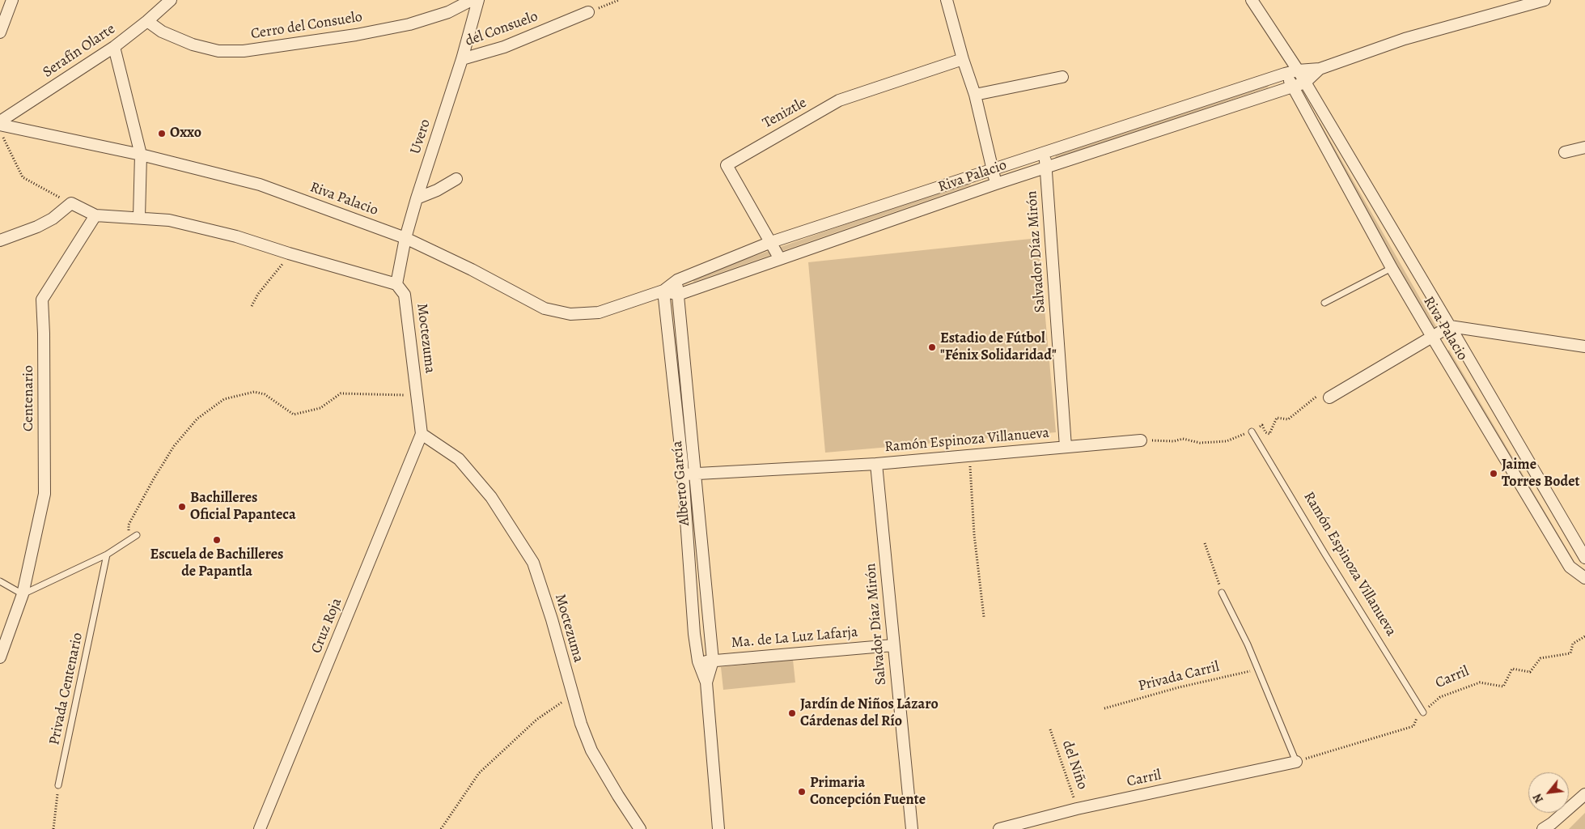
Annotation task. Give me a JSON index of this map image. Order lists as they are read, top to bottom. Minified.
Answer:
{"streets":{"street":["Cerro del Consuelo","del Consuelo","Serafín Olarte","Teniztle","Uvero","Riva Palacio","Salvador Díaz Mirón","Moctezuma","Centenario","Ramón Espinoza Villanueva","Alberto García","Cruz Roja","Ma. de La Luz Lafarja","Carril"],"lane":["Privada Centenario"],"path":["Privada Carril","del Niño"]},"crossings":[["Cerro del Consuelo","Serafín Olarte"],["del Consuelo","Uvero"],["Serafín Olarte","Riva Palacio"],["Teniztle","Riva Palacio"],["Uvero","Riva Palacio"],["Uvero","Moctezuma"],["Riva Palacio","Salvador Díaz Mirón"],["Riva Palacio","Alberto García"],["Salvador Díaz Mirón","Ramón Espinoza Villanueva"],["Salvador Díaz Mirón","Ma. de La Luz Lafarja"],["Moctezuma","Cruz Roja"],["Ramón Espinoza Villanueva","Alberto García"],["Ramón Espinoza Villanueva","Carril"],["Alberto García","Ma. de La Luz Lafarja"],["Carril","del Niño"]],"places":["Oxxo","Estadio de Fútbol \"Fénix Solidaridad\"","Jaime Torres Bodet","Bachilleres Oficial Papanteca","Escuela de Bachilleres de Papantla","Jardín de Niños Lázaro Cárdenas del Río","Primaria Concepción Fuente"],"north":"bottom left"}
